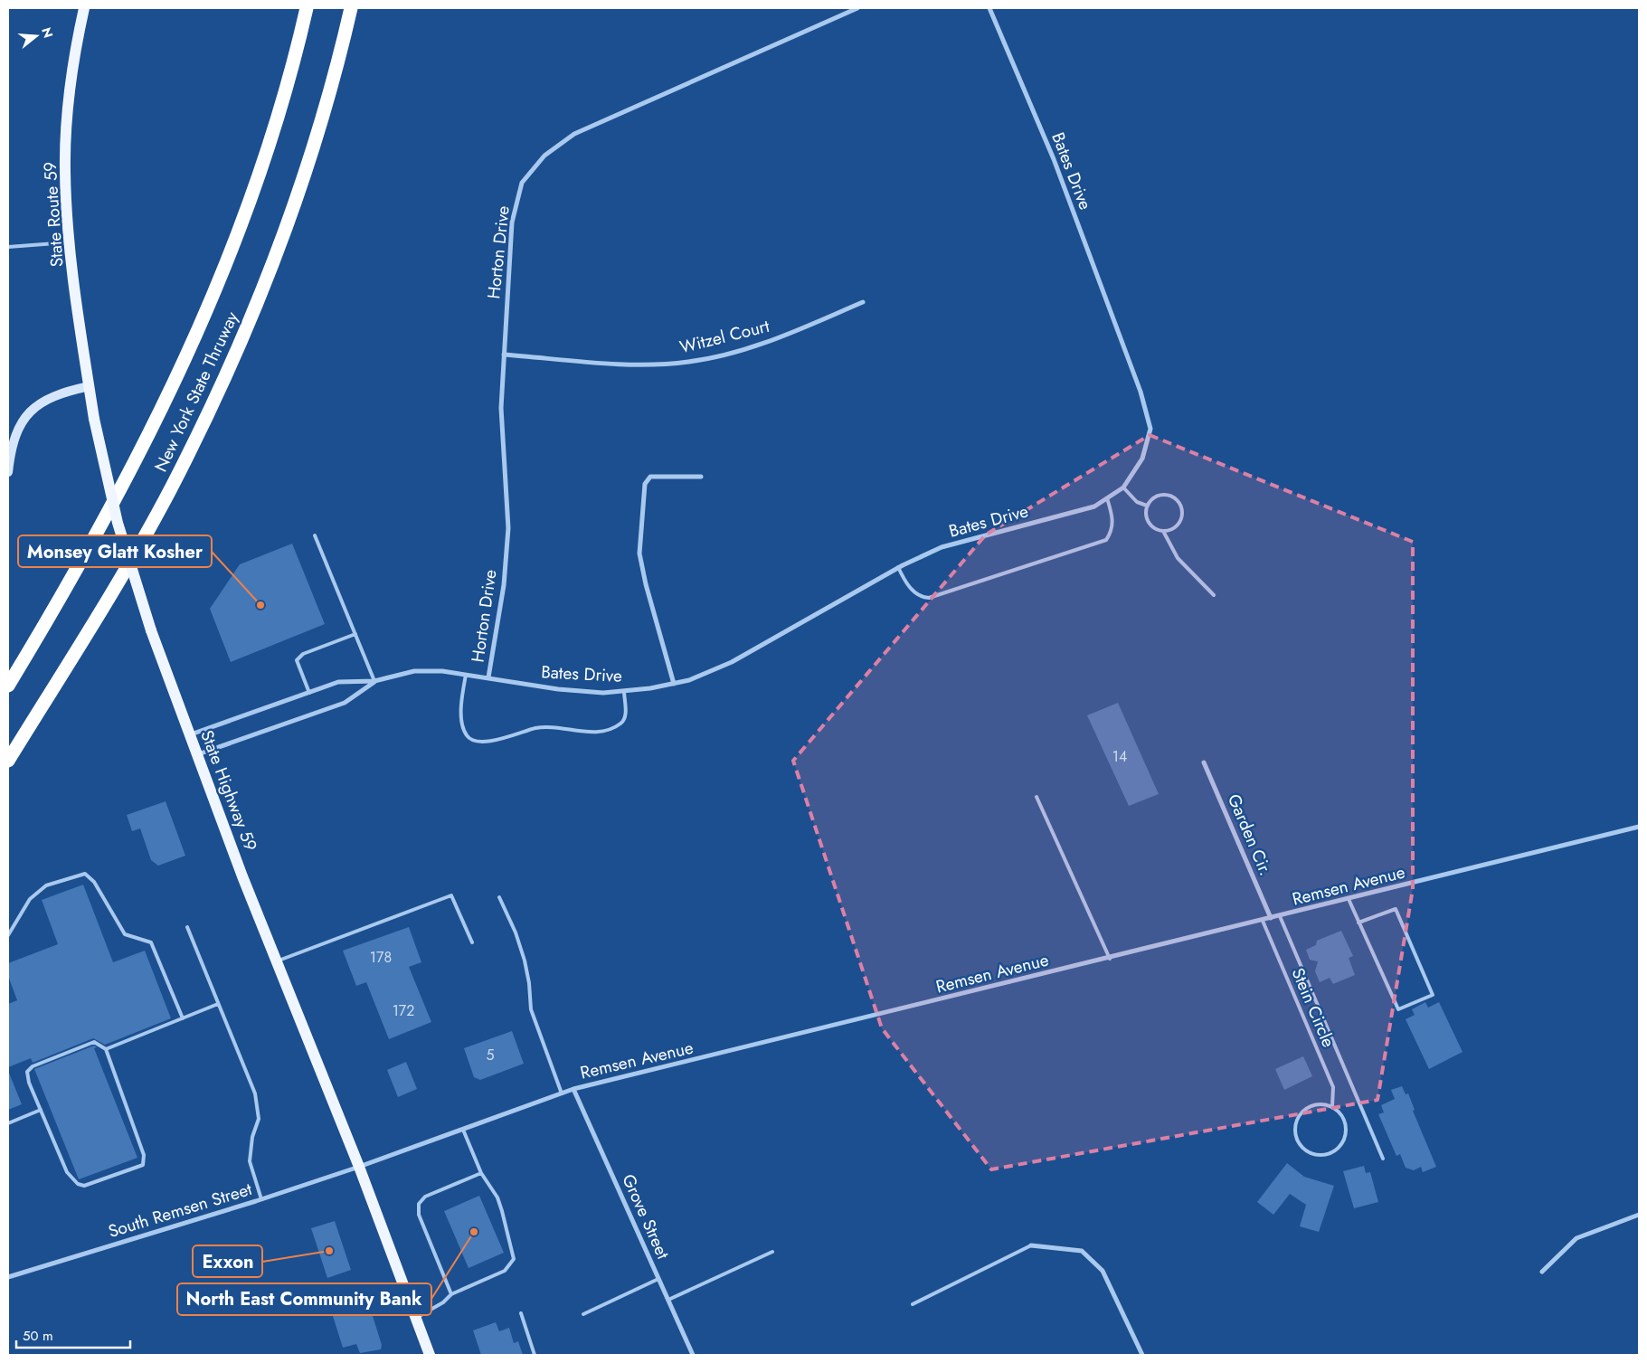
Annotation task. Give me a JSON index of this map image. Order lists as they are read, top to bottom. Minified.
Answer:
{"streets":{"highway":["New York State Thruway"],"main road":["State Route 59","State Highway 59"],"street":["Bates Drive","Horton Drive","Witzel Court","Garden Cir.","Remsen Avenue","South Remsen Street","Grove Street"],"lane":["Stein Circle"]},"crossings":[["Bates Drive","Horton Drive"],["Bates Drive","State Highway 59"],["State Route 59","State Highway 59"],["Horton Drive","Witzel Court"],["State Highway 59","Remsen Avenue"],["State Highway 59","South Remsen Street"],["Garden Cir.","Remsen Avenue"],["Remsen Avenue","Stein Circle"],["Remsen Avenue","South Remsen Street"],["Remsen Avenue","Grove Street"]],"places":["Monsey Glatt Kosher","North East Community Bank","Exxon"],"house_numbers":["14","178","172","5"],"scale_bar":"50 m","north":"right"}
